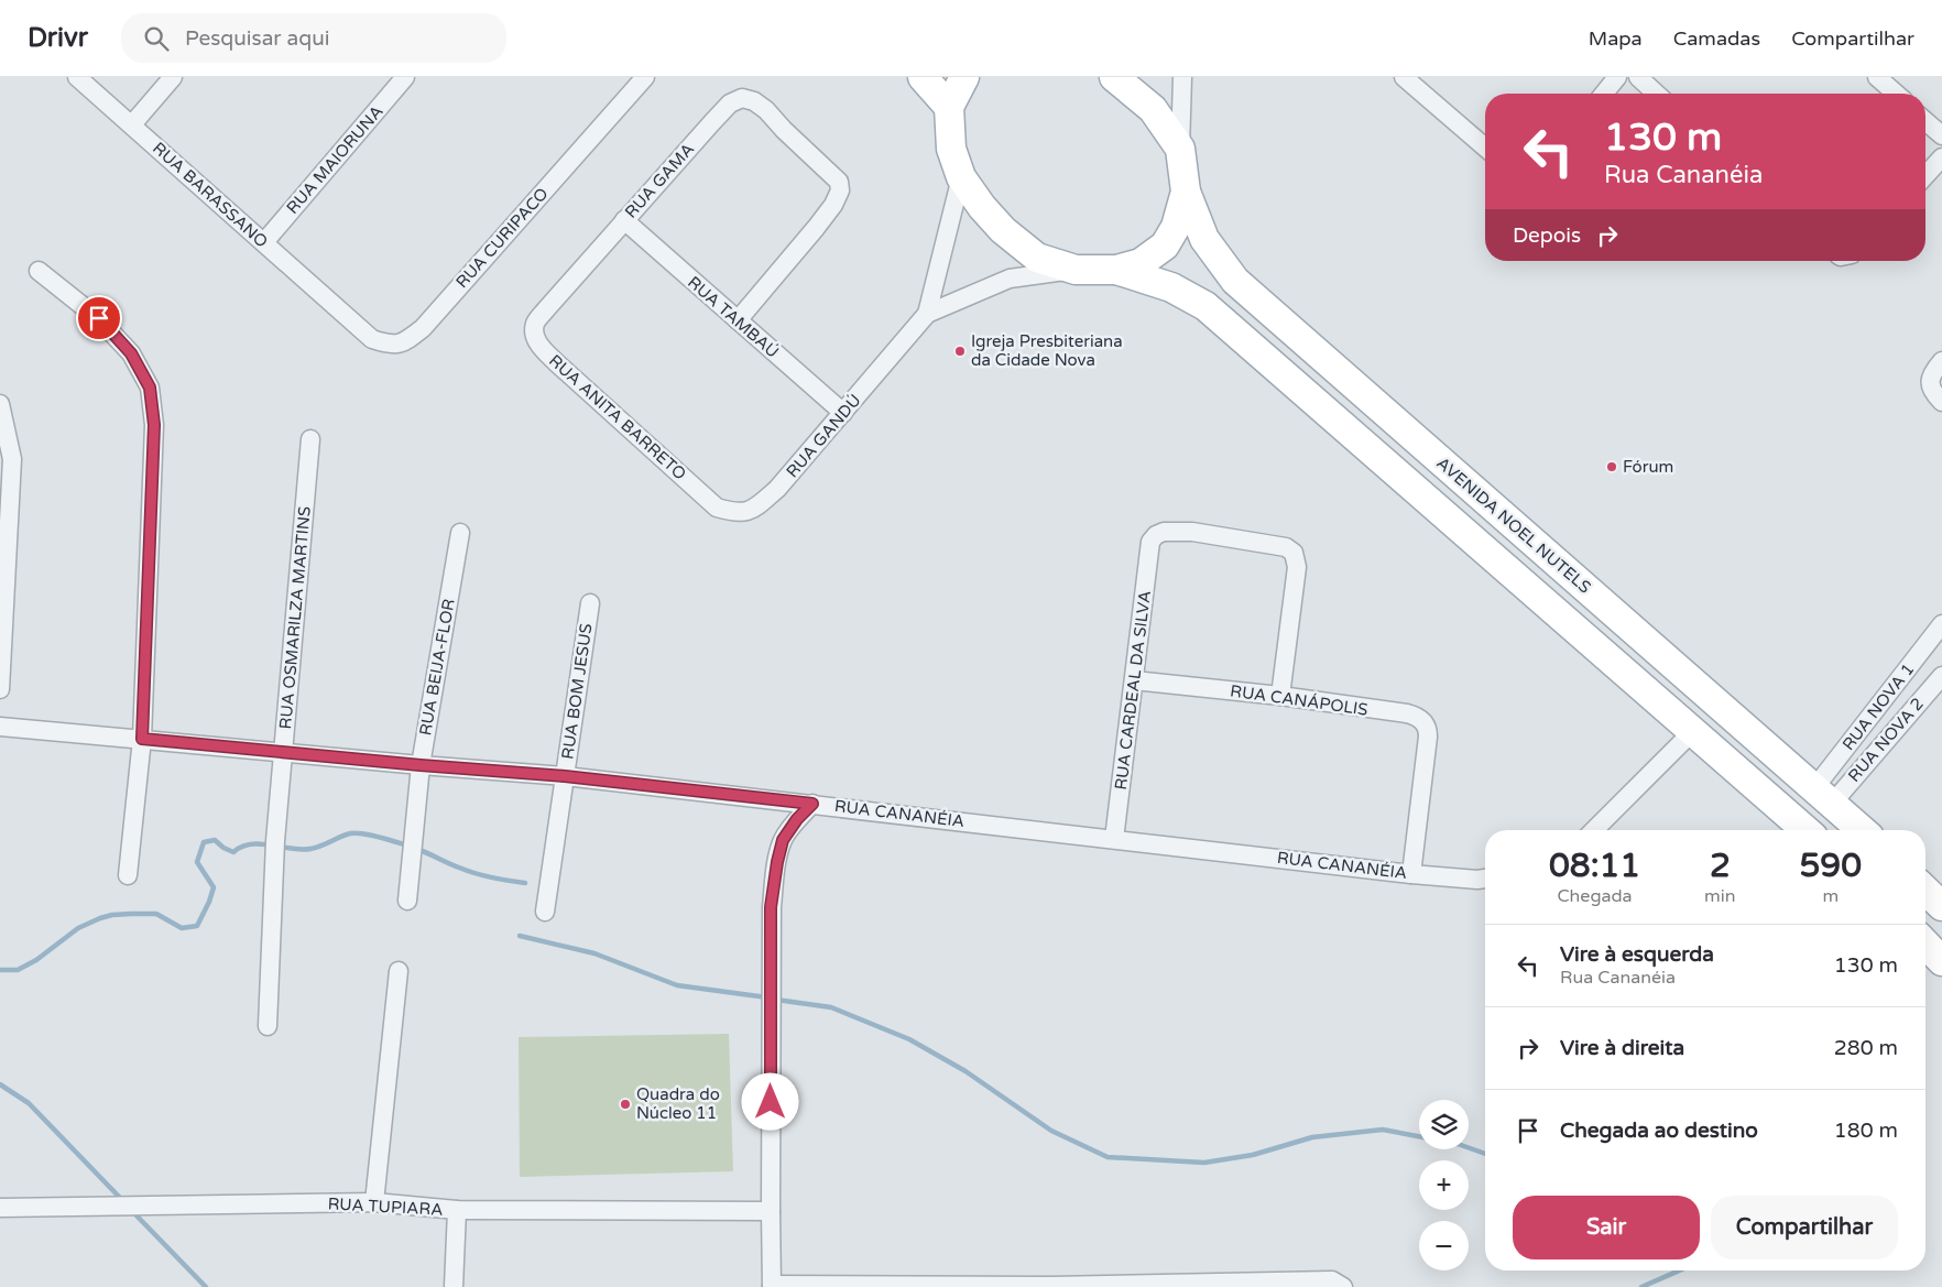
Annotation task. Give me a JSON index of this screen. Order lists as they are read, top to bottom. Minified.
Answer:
{"streets":{"main road":["AVENIDA NOEL NUTELS"],"street":["RUA MAIORUNA","RUA GAMA","RUA BARASSANO","RUA CURIPACO","RUA TAMBAÚ","RUA ANITA BARRETO","RUA GANDÚ","RUA OSMARILZA MARTINS","RUA BEIJA-FLOR","RUA CARDEAL DA SILVA","RUA BOM JESUS","RUA CANÁPOLIS","RUA NOVA 1","RUA NOVA 2","RUA CANANÉIA","RUA TUPIARA"]},"crossings":[["RUA MAIORUNA","RUA BARASSANO"],["RUA GAMA","RUA TAMBAÚ"],["RUA GAMA","RUA ANITA BARRETO"],["RUA BARASSANO","RUA CURIPACO"],["RUA TAMBAÚ","RUA GANDÚ"],["RUA ANITA BARRETO","RUA GANDÚ"],["AVENIDA NOEL NUTELS","RUA NOVA 1"],["AVENIDA NOEL NUTELS","RUA NOVA 2"],["RUA OSMARILZA MARTINS","RUA CANANÉIA"],["RUA BEIJA-FLOR","RUA CANANÉIA"],["RUA CARDEAL DA SILVA","RUA CANÁPOLIS"],["RUA CARDEAL DA SILVA","RUA CANANÉIA"],["RUA BOM JESUS","RUA CANANÉIA"],["RUA CANÁPOLIS","RUA CANANÉIA"],["RUA NOVA 1","RUA NOVA 2"]],"places":["Igreja Presbiteriana da Cidade Nova","Fórum","Quadra do Núcleo 11"],"page":{"header":"Drivr","search":"Pesquisar aqui","nav":["Mapa","Camadas","Compartilhar"],"turn":["130 m","Rua Cananéia"],"then":"Depois","eta":["08:11","Chegada","2","min","590","m"],"list":[{"name":"Vire à esquerda","note":"Rua Cananéia","value":"130 m"},{"name":"Vire à direita","value":"280 m"},{"name":"Chegada ao destino","value":"180 m"}],"map_buttons":["+","−"],"buttons":["Sair","Compartilhar"]}}
